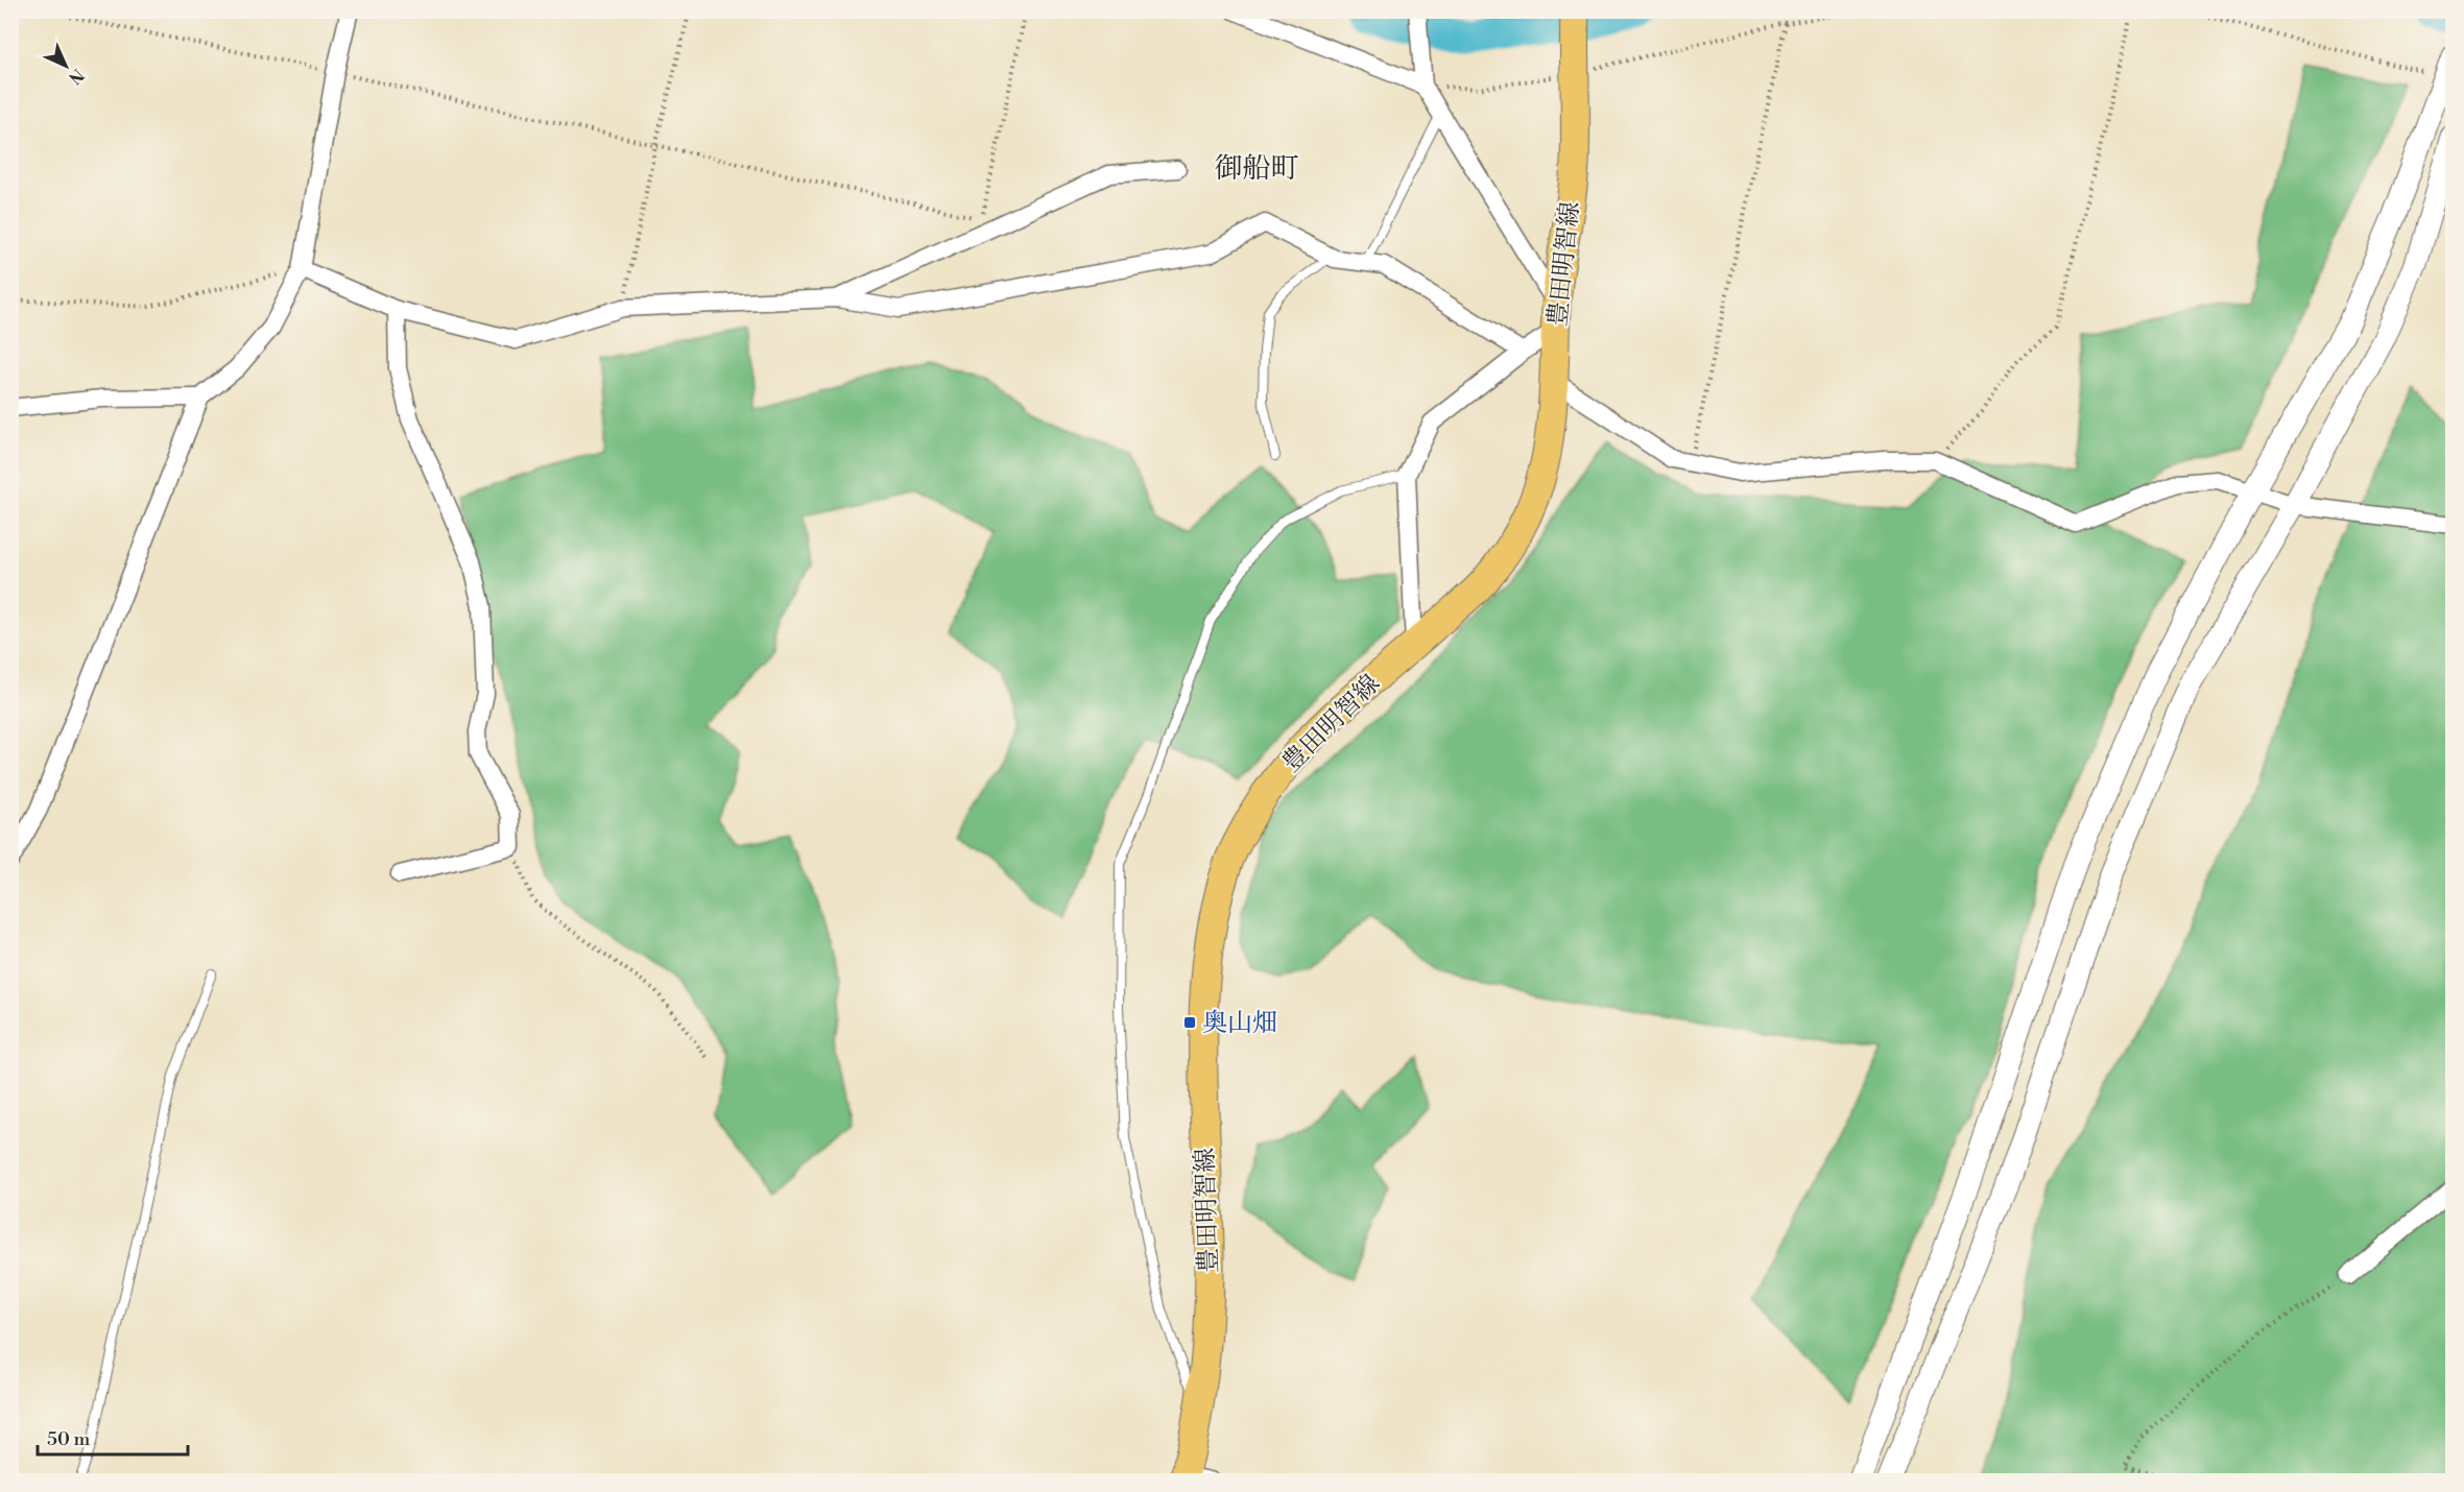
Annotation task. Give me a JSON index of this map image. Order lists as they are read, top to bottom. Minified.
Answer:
{"streets":{"main road":["豊田明智線"]},"districts":["御船町"],"places":{"transit":["奥山畑"]},"scale_bar":"50 m","north":"bottom right"}
